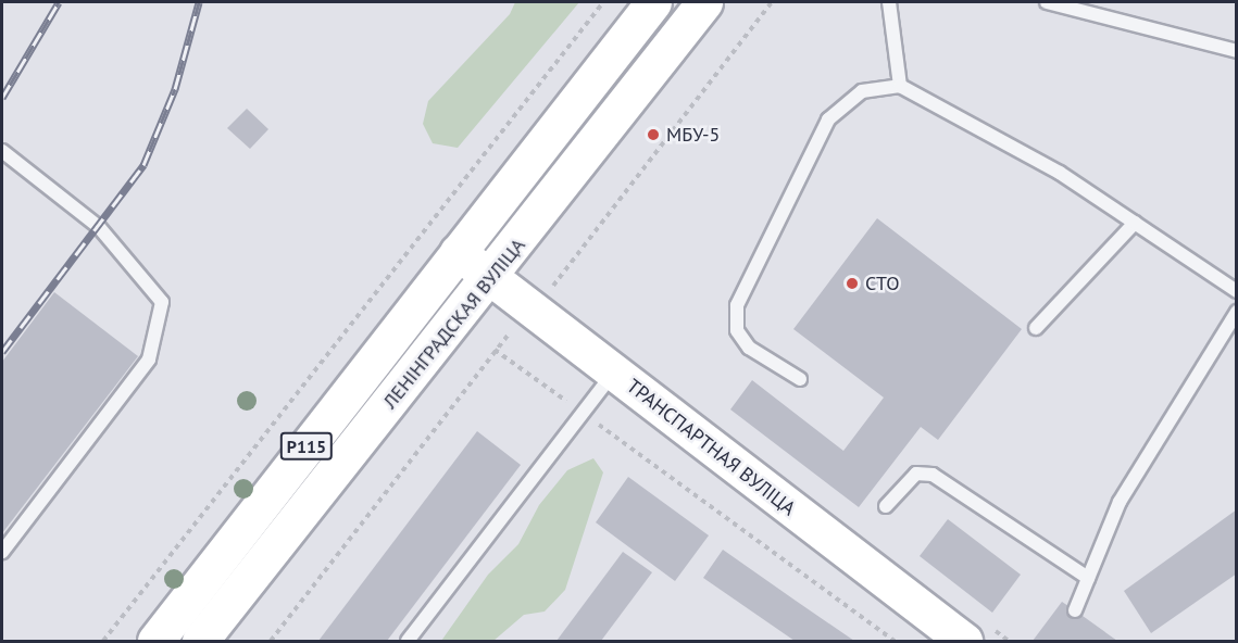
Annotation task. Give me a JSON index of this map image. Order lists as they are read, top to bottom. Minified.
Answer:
{"streets":{"main road":["ЛЕНІНГРАДСКАЯ ВУЛІЦА","Р115","ТРАНСПАРТНАЯ ВУЛІЦА"]},"crossings":[["ЛЕНІНГРАДСКАЯ ВУЛІЦА","ТРАНСПАРТНАЯ ВУЛІЦА"]],"places":["МБУ-5","СТО"]}
